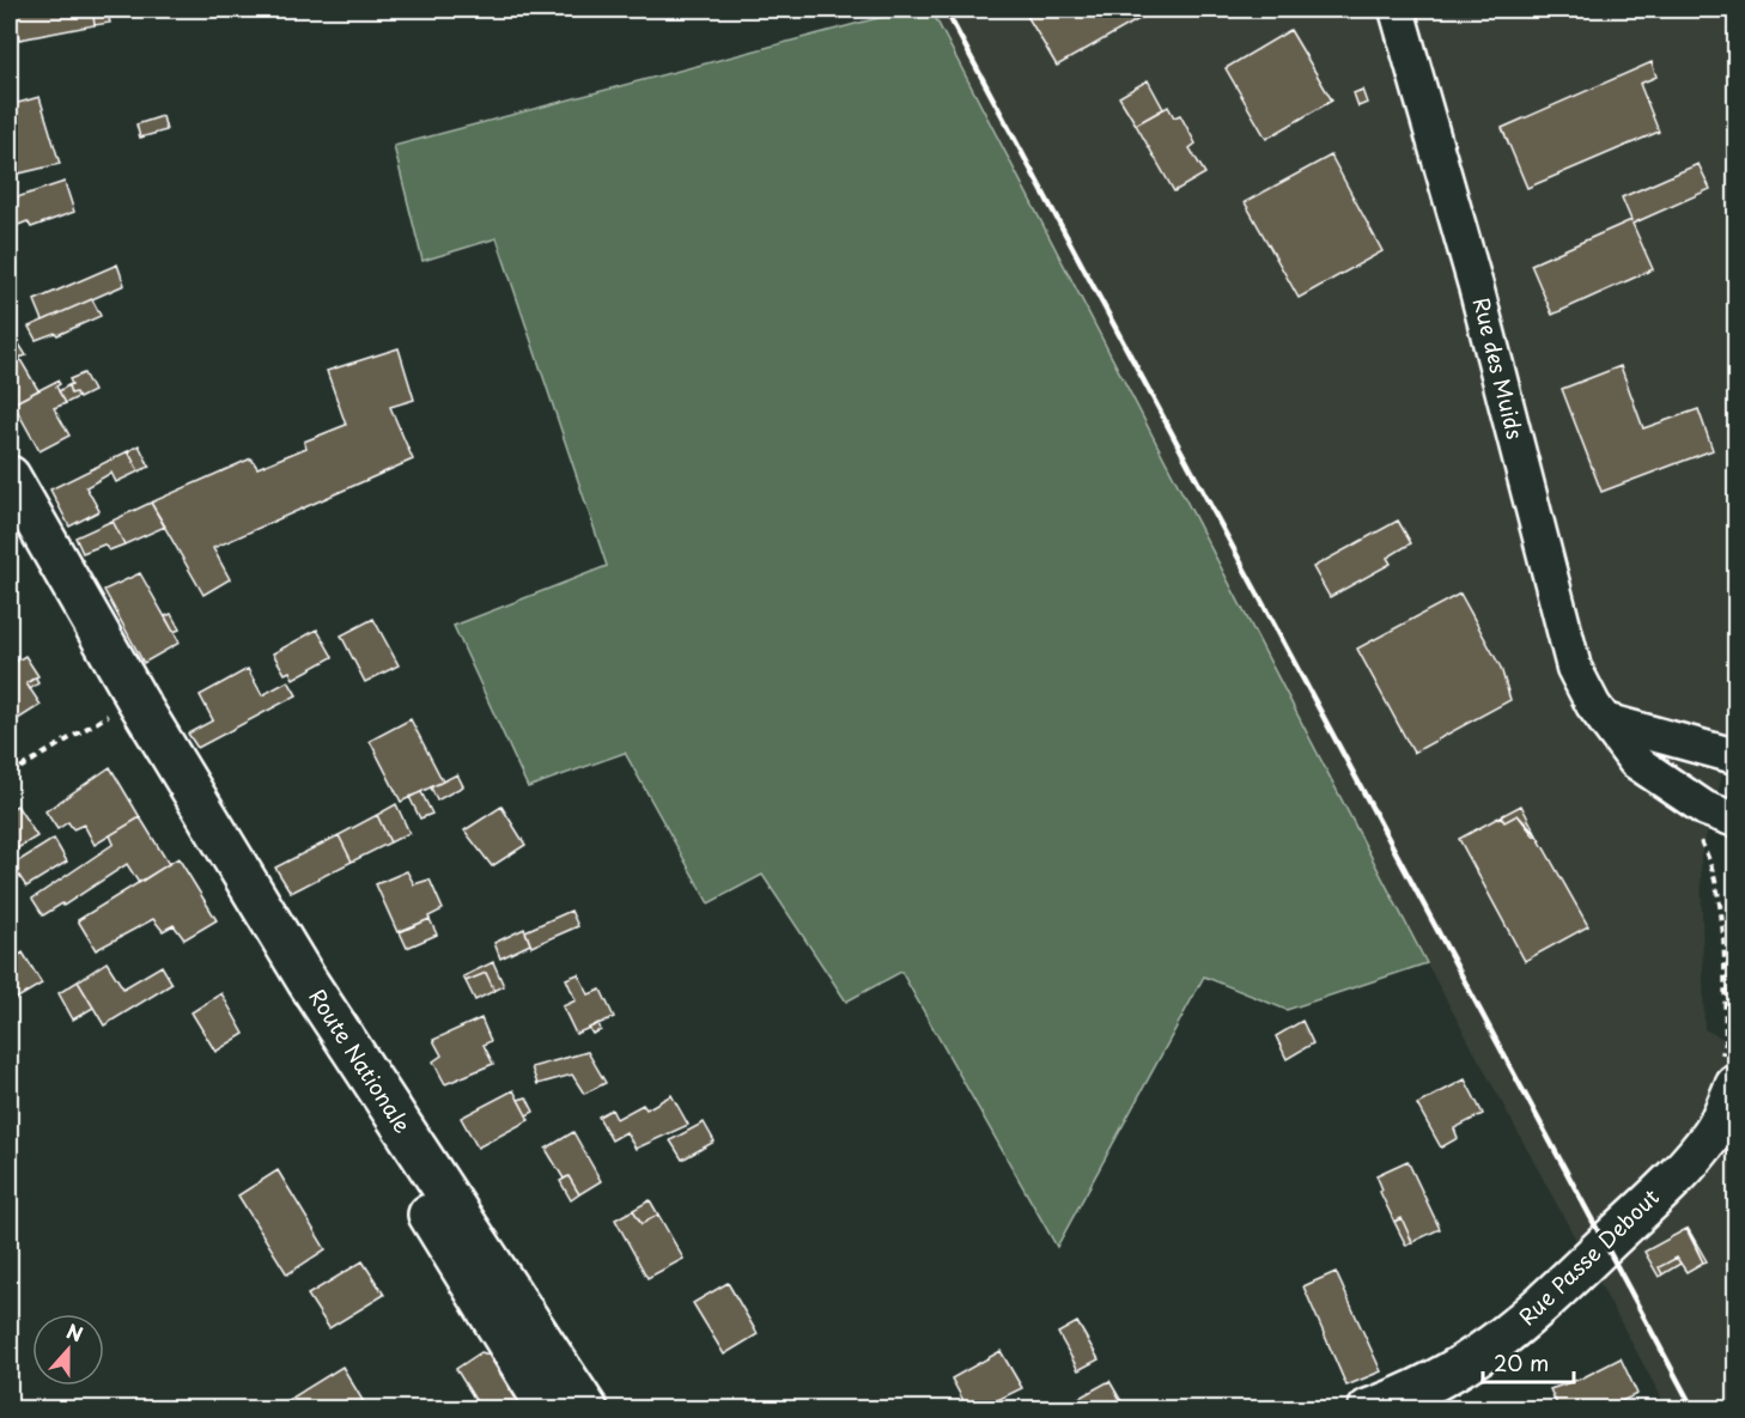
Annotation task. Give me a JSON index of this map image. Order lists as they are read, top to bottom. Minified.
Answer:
{"streets":{"main road":["Route Nationale","Rue Passe Debout"],"street":["Rue des Muids"]},"scale_bar":"20 m","north":"top"}
